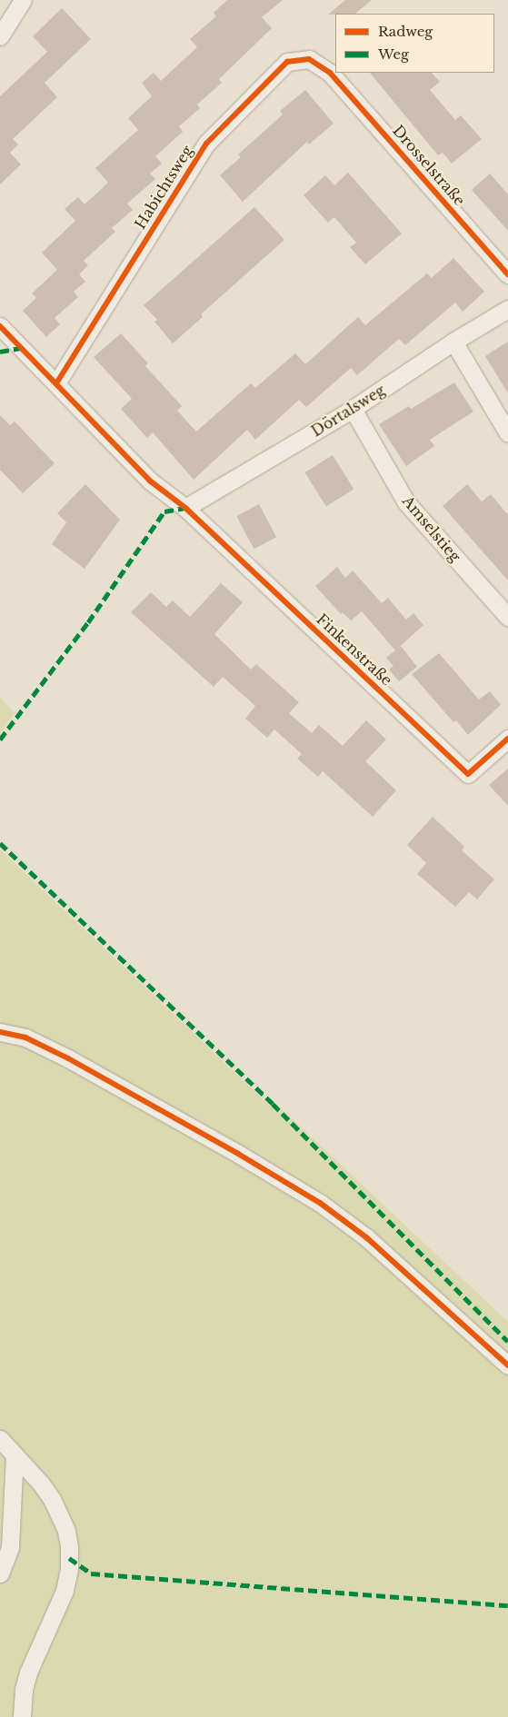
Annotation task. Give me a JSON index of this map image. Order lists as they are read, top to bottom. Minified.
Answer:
{"streets":{"street":["Drosselstraße","Habichtsweg","Dörtalsweg","Amselstieg","Finkenstraße"]},"crossings":[["Drosselstraße","Habichtsweg"],["Dörtalsweg","Amselstieg"],["Dörtalsweg","Finkenstraße"]],"legend":["Radweg","Weg"]}
